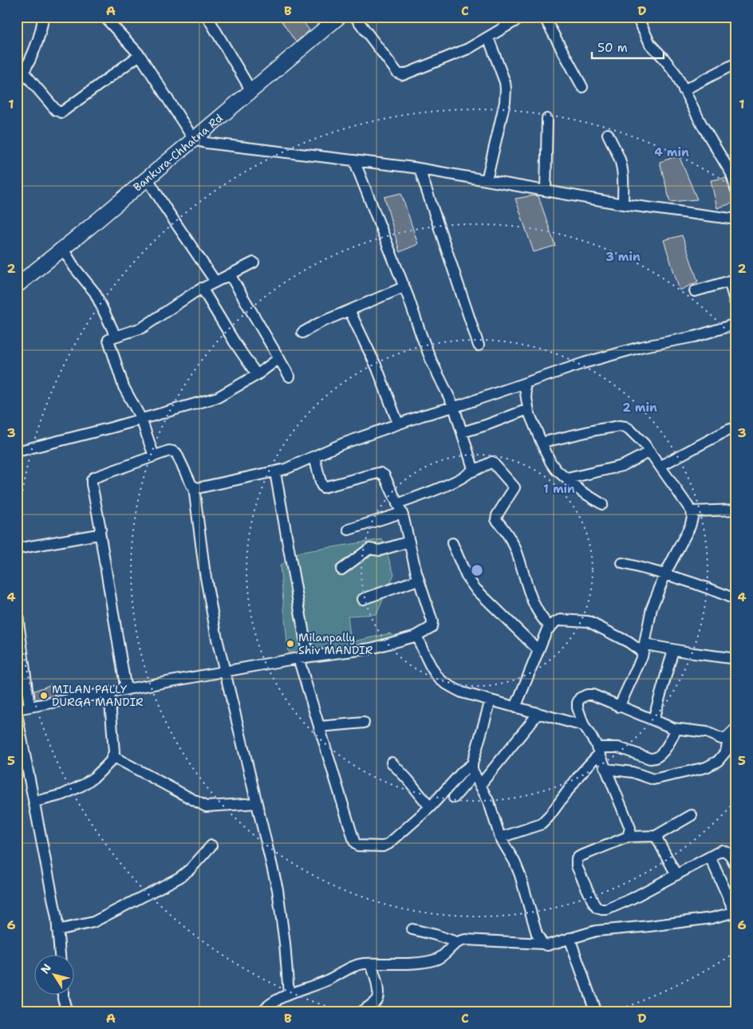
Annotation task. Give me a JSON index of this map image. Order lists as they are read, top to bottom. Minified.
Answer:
{"streets":{"highway":["Bankura-Chhatna Rd"]},"places":["Milanpally Shiv MANDIR","MILAN PALLY DURGA MANDIR"],"scale_bar":"50 m","north":"top left","grid":{"columns":["A","B","C","D"],"rows":["1","2","3","4","5","6"]},"rings":["4 min","3 min","2 min","1 min"]}
